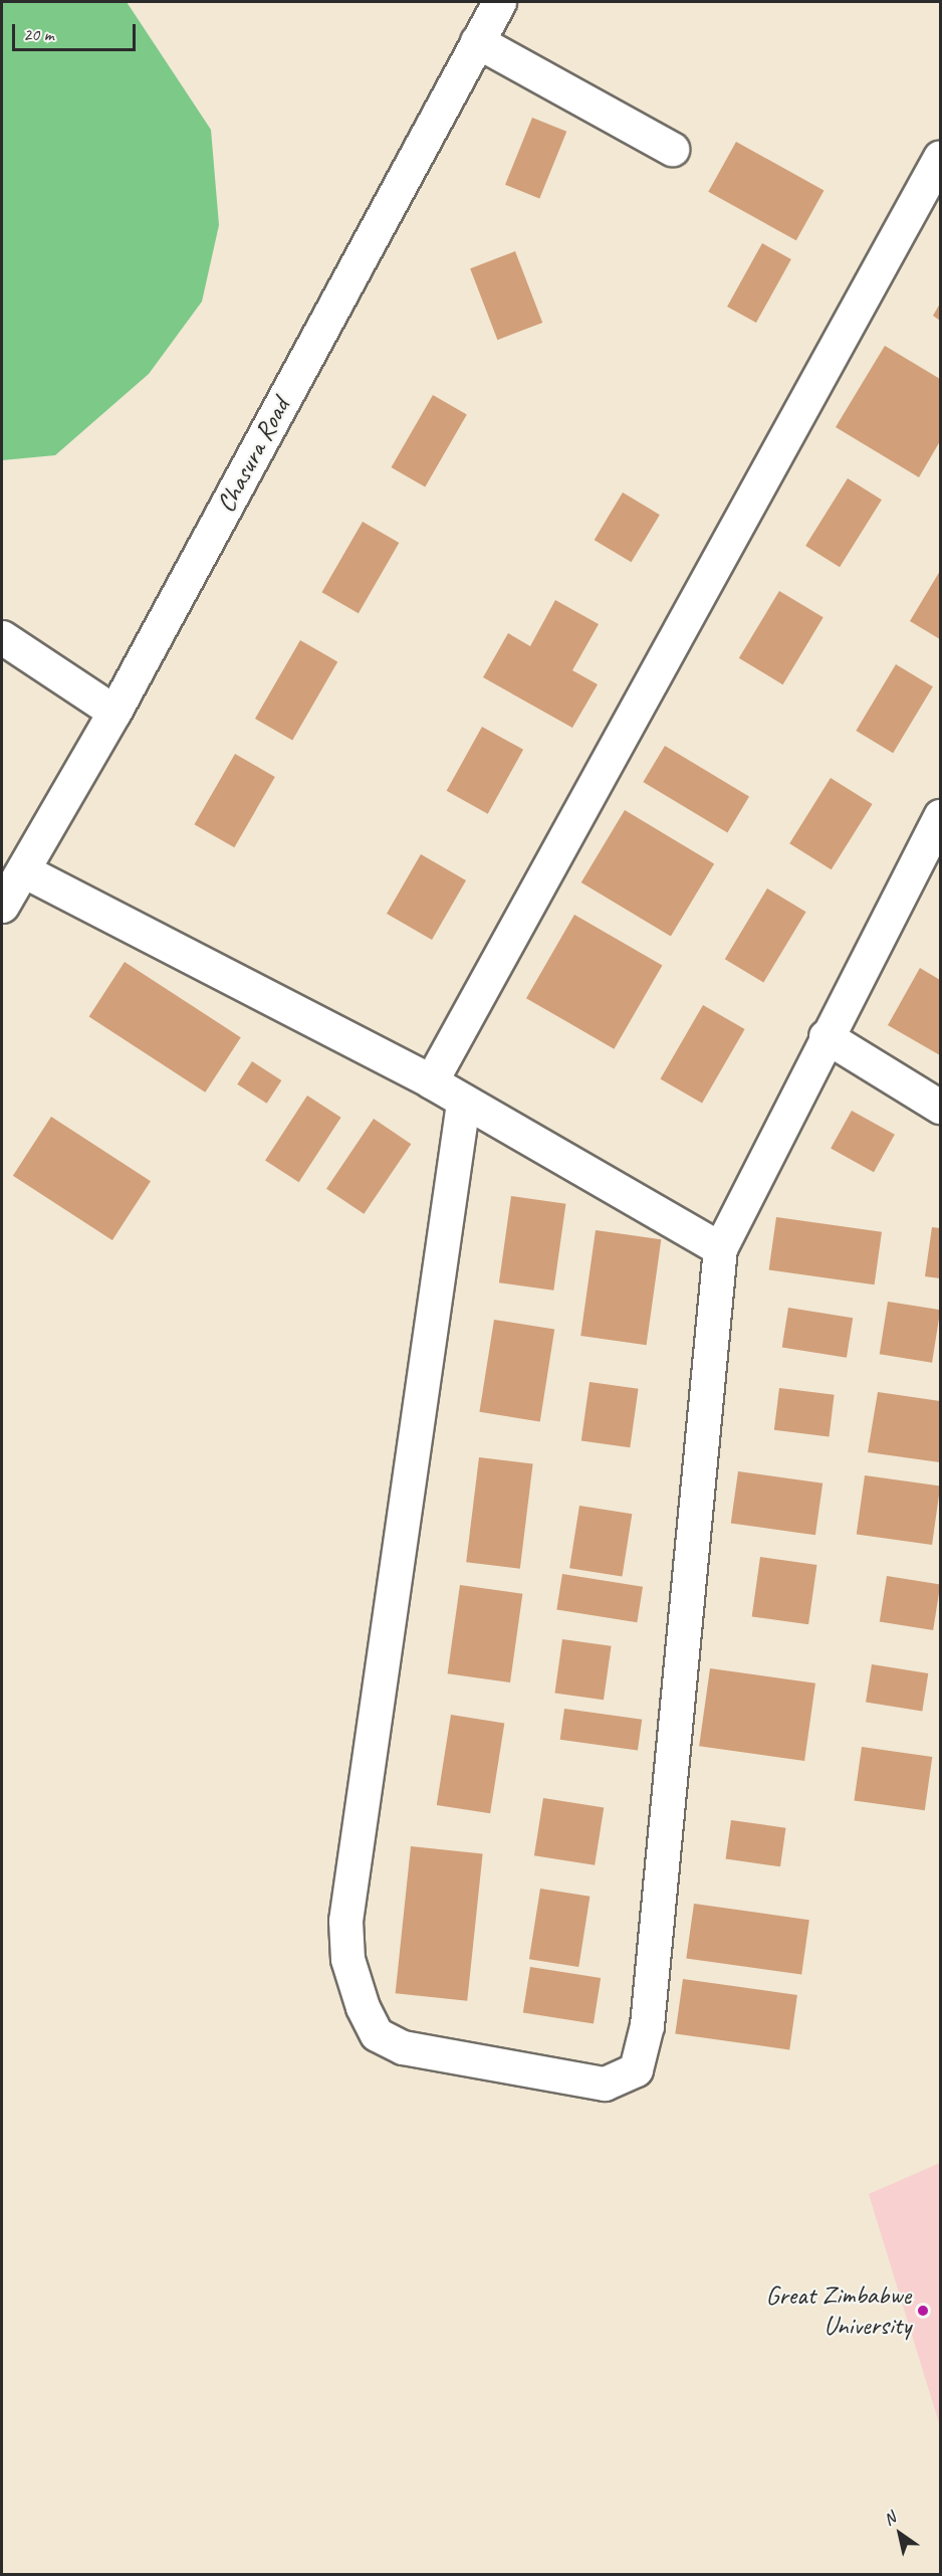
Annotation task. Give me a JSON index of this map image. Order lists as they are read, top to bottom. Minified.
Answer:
{"streets":{"street":["Chasura Road"]},"places":["Great Zimbabwe University"],"scale_bar":"20 m","north":"top left"}
